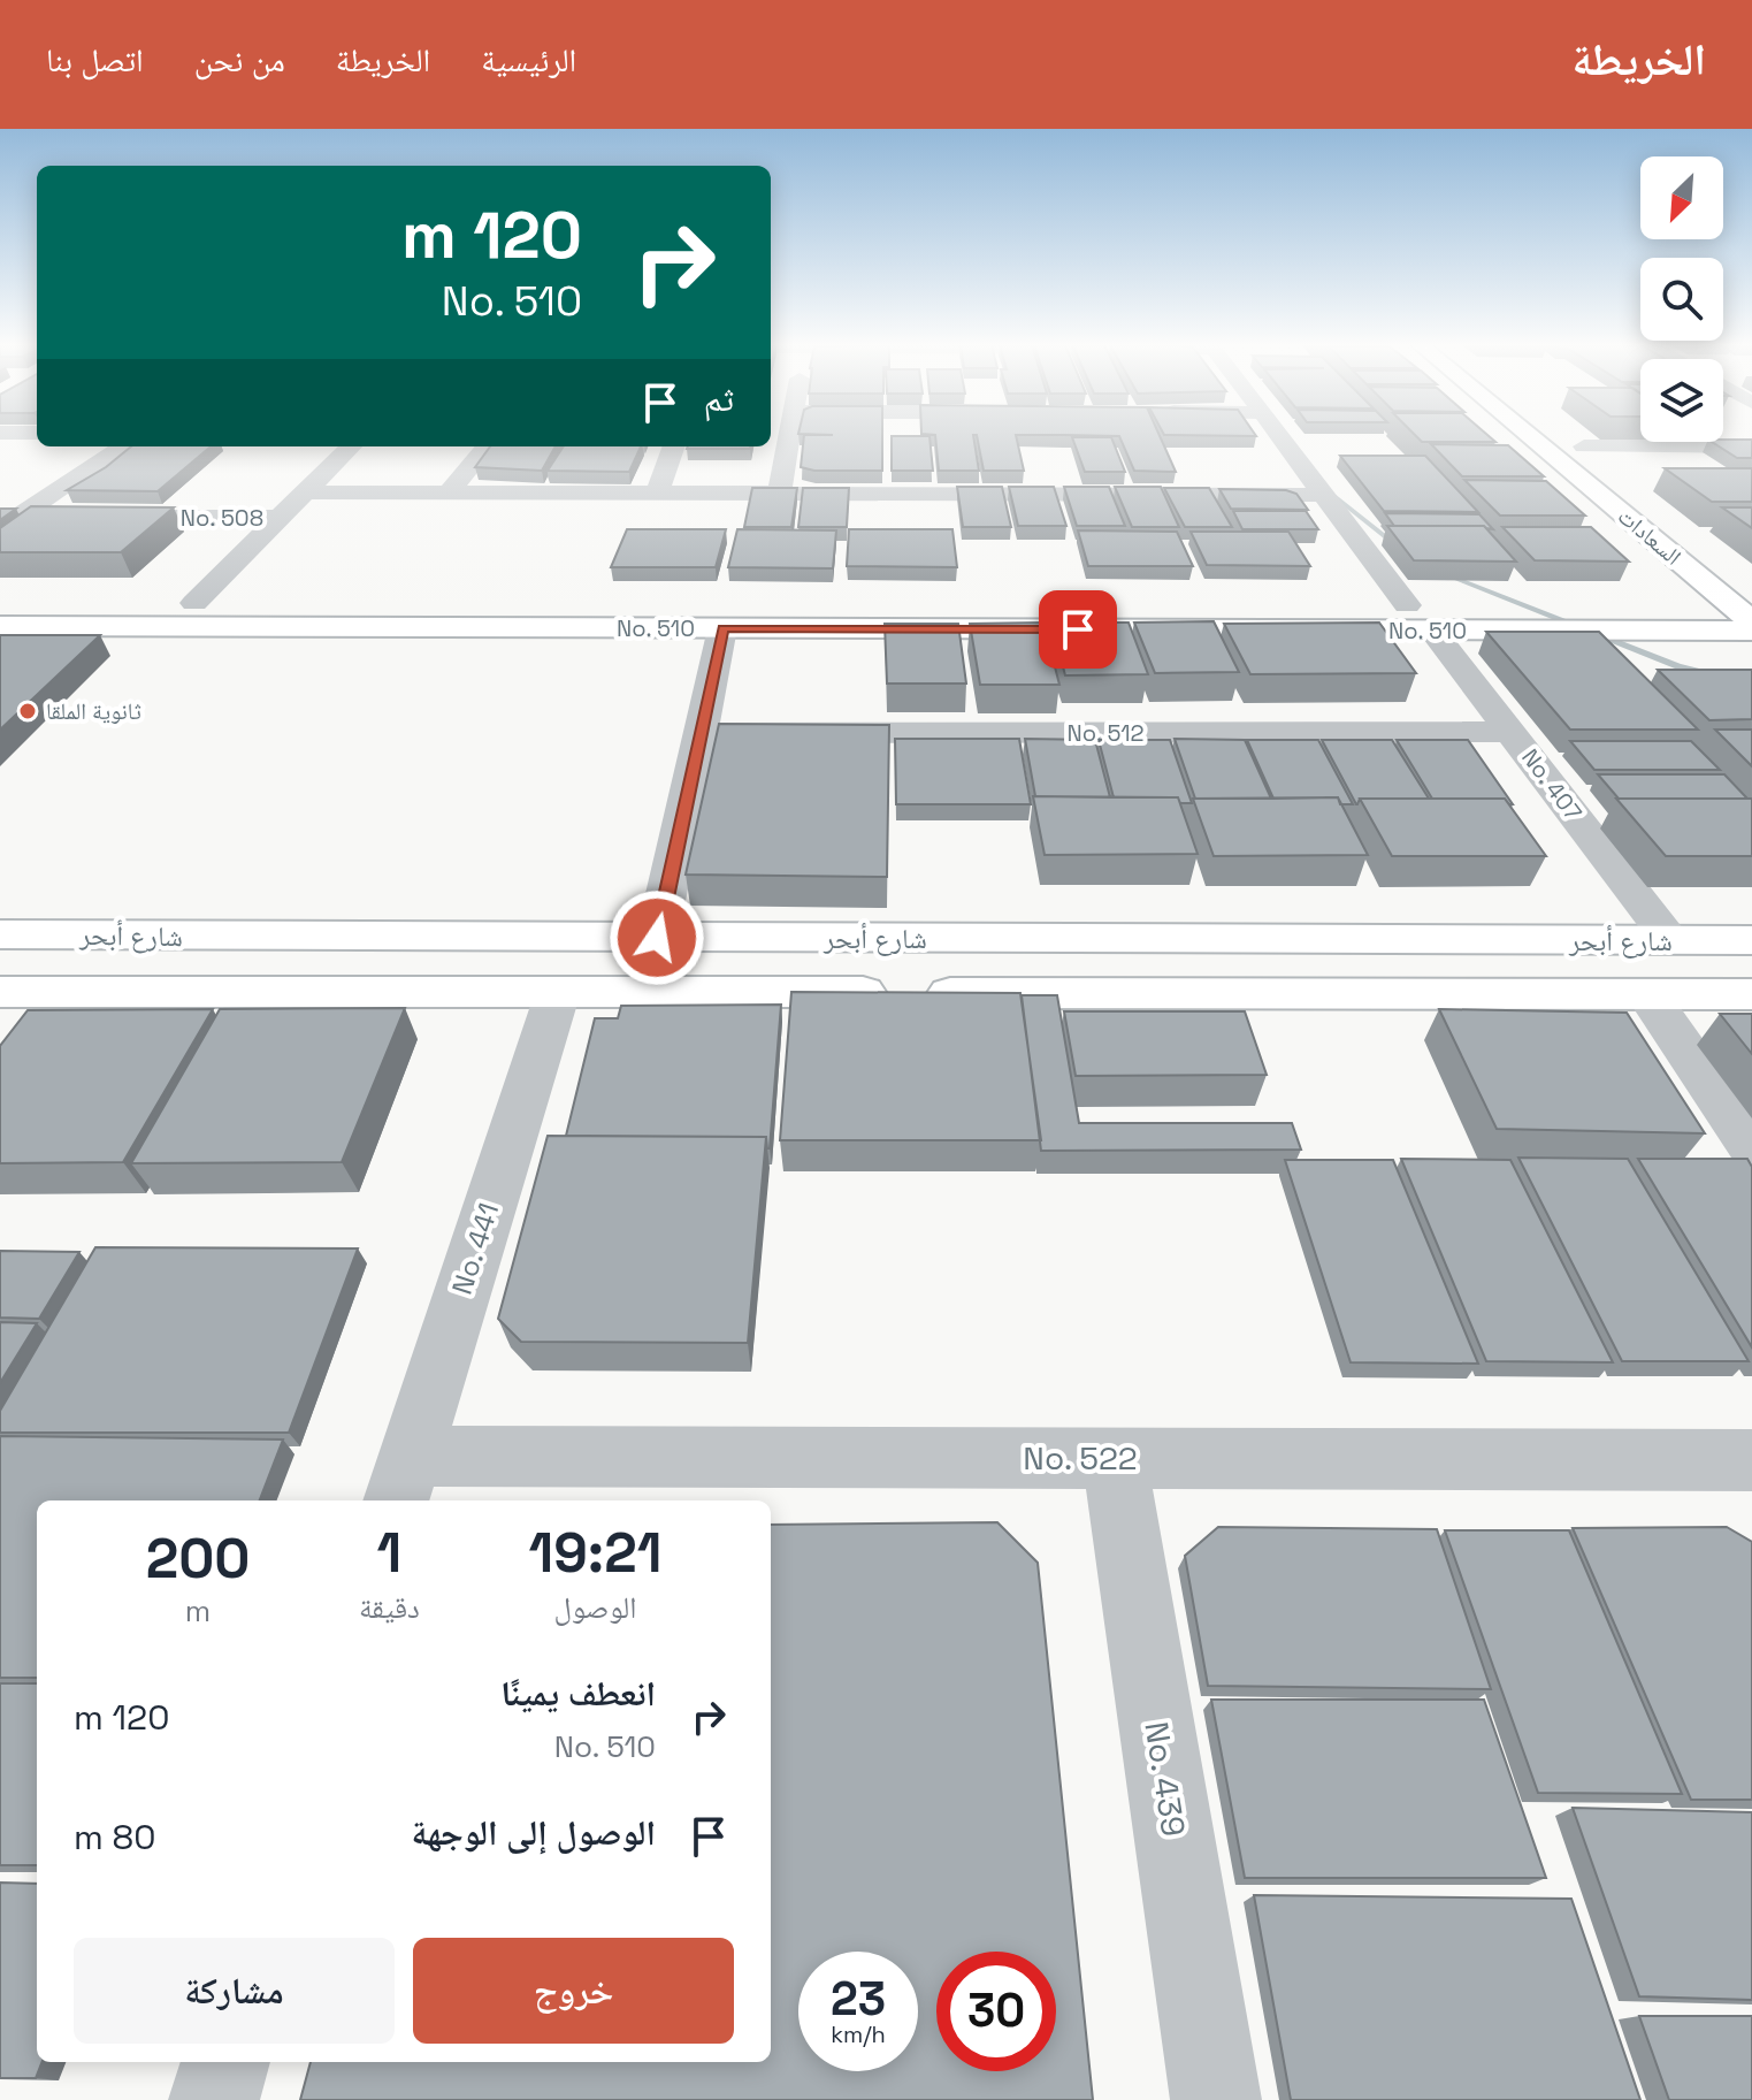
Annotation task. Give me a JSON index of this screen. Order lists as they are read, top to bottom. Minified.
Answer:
{"streets":{"street":["No. 508","السعادات","No. 510","No. 512","No. 407","شارع أبحر","No. 441","No. 522","No. 439"]},"crossings":[["السعادات","No. 510"],["No. 510","No. 407"],["No. 512","No. 407"],["No. 407","شارع أبحر"],["شارع أبحر","No. 441"],["No. 441","No. 522"],["No. 522","No. 439"]],"places":["ثانوية الملقا"],"north":"bottom left","page":{"header":"الخريطة","nav":["الرئيسية","الخريطة","من نحن","اتصل بنا"],"turn":["120 m","No. 510"],"then":"ثم","eta":["19:21","الوصول","1","دقيقة","200","m"],"list":[{"name":"انعطف يمينًا","note":"No. 510","value":"120 m"},{"name":"الوصول إلى الوجهة","value":"80 m"}],"buttons":["خروج","مشاركة"],"speed":"23 km/h","limit":"30"}}
